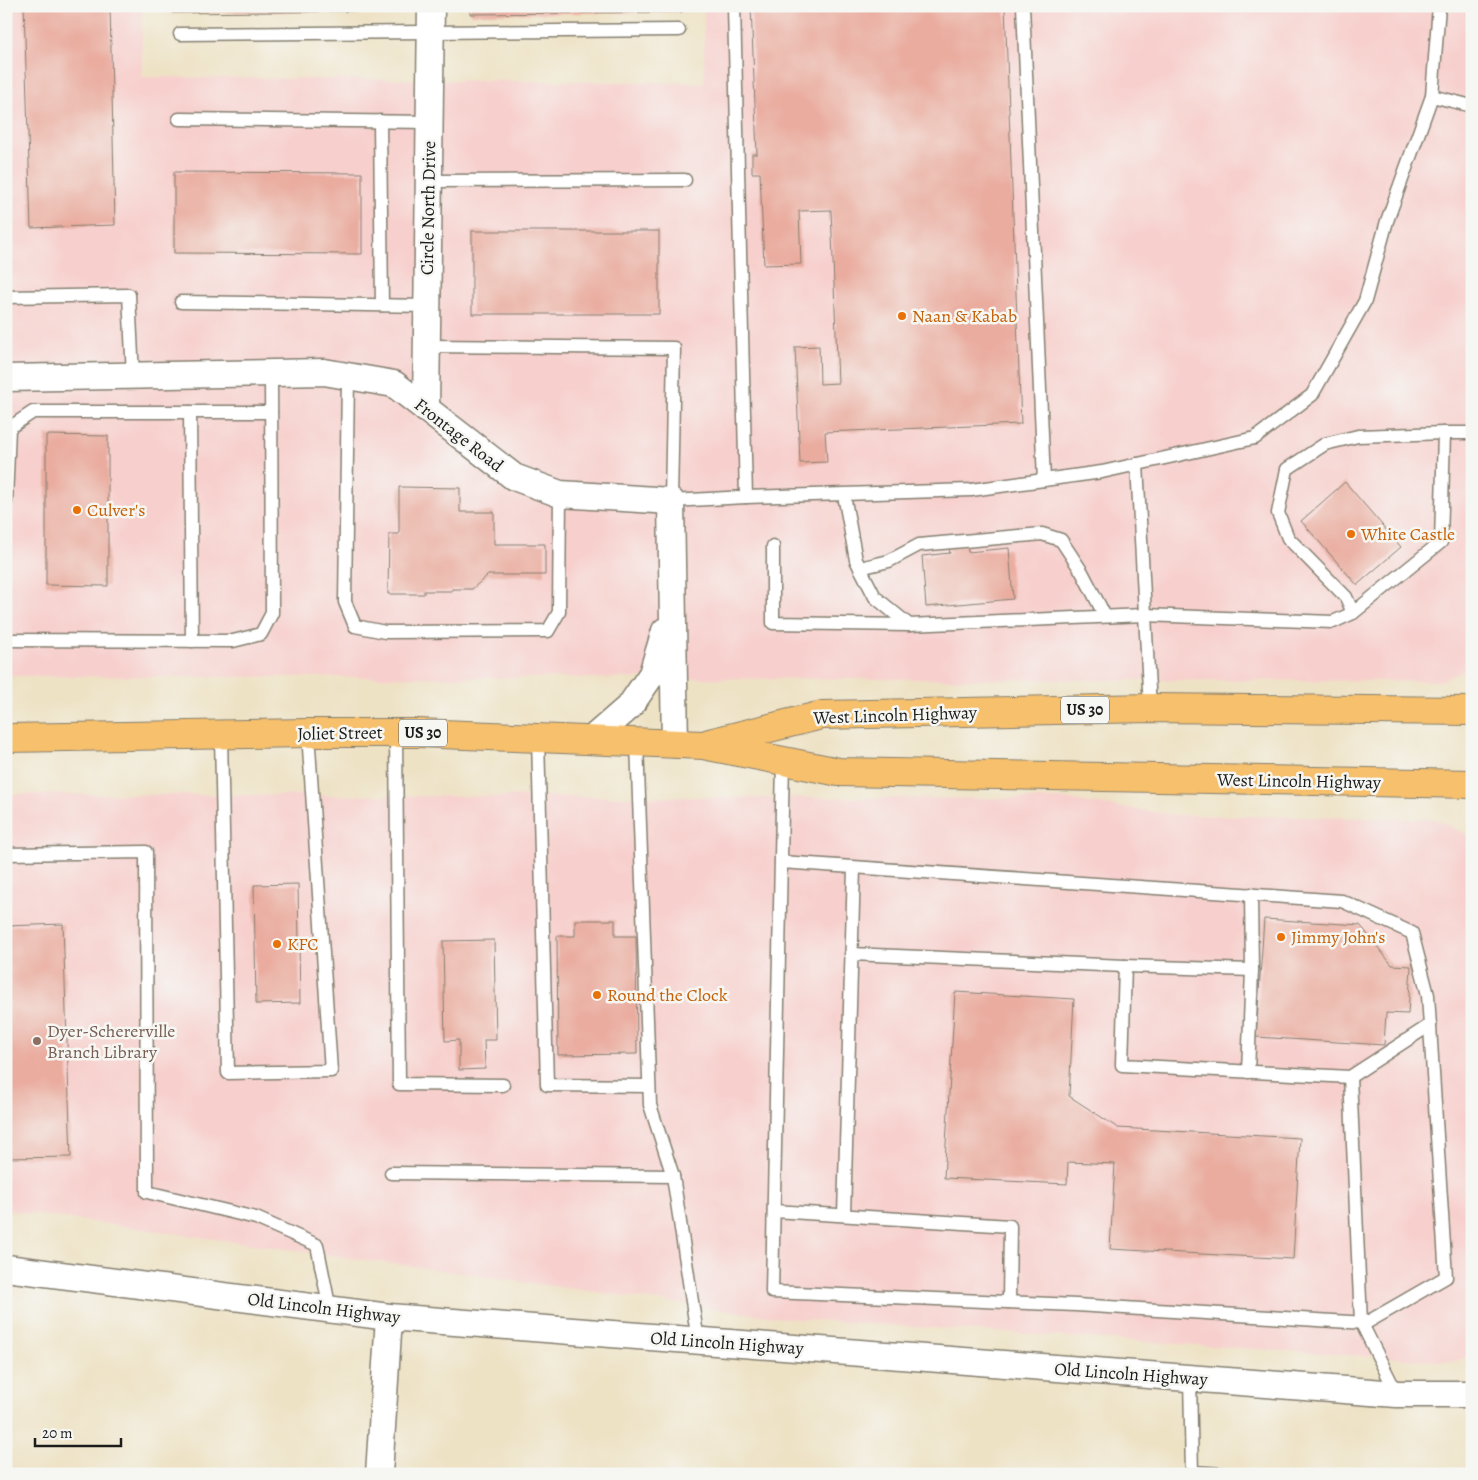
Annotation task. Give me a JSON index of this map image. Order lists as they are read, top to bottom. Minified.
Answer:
{"streets":{"main road":["US 30","West Lincoln Highway","Joliet Street"],"street":["Circle North Drive","Frontage Road","Old Lincoln Highway"]},"crossings":[["Circle North Drive","Frontage Road"],["West Lincoln Highway","Joliet Street"]],"places":["Naan & Kabab","Culver's","White Castle","Jimmy John's","KFC","Round the Clock","Dyer-Schererville Branch Library"],"scale_bar":"20 m"}
